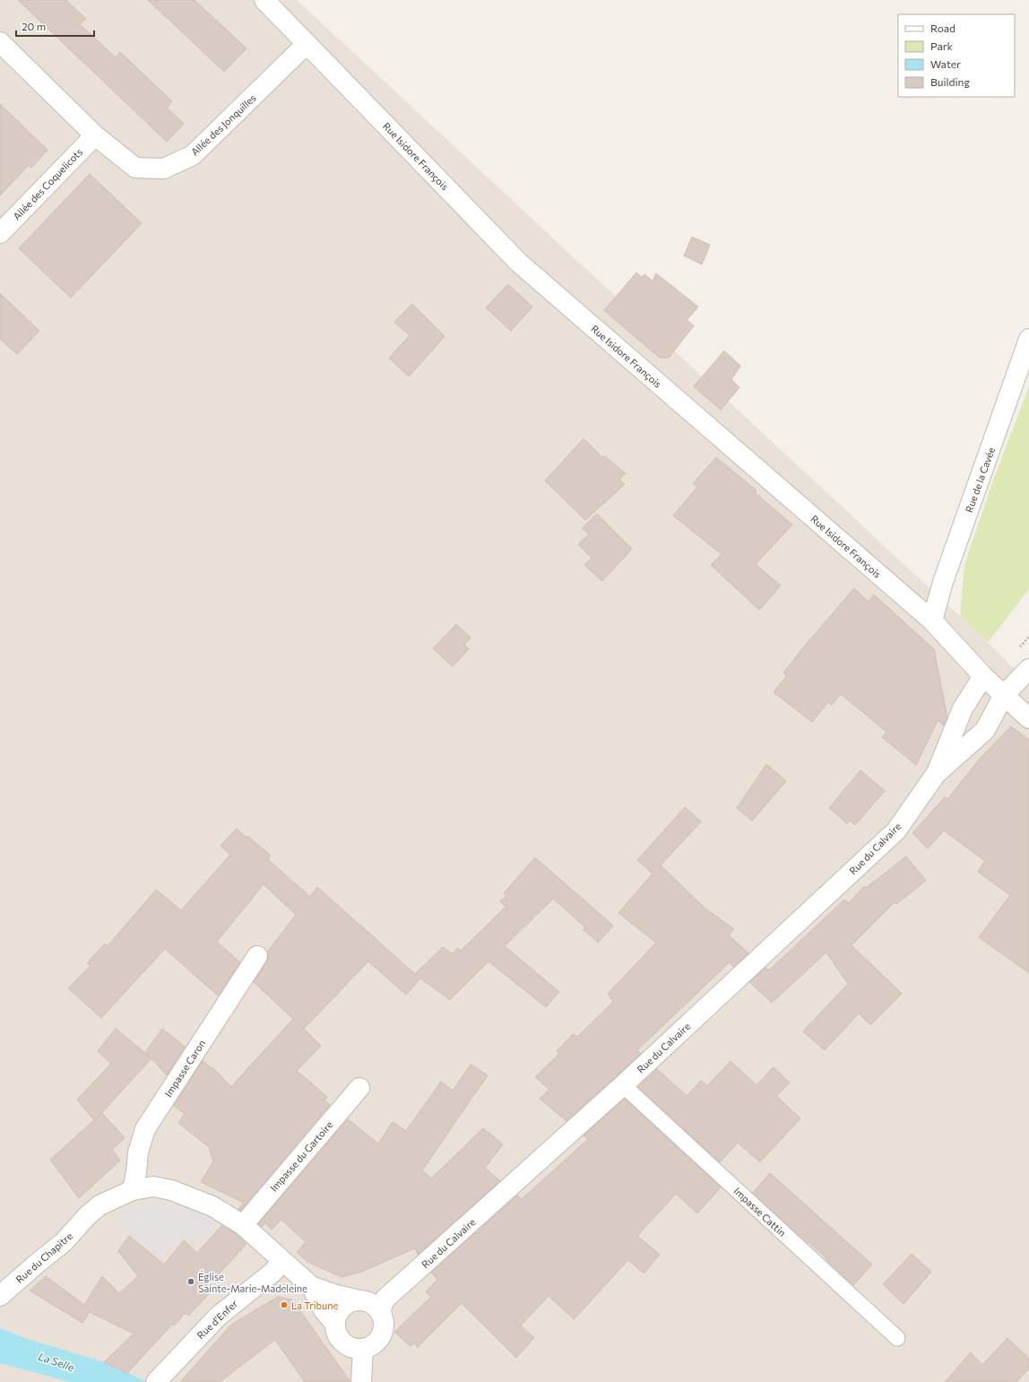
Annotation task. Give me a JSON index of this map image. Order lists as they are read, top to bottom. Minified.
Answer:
{"streets":{"street":["Allée des Jonquilles","Rue Isidore François","Allée des Coquelicots","Rue de la Cavée","Rue du Calvaire","Impasse Caron","Impasse du Gartoire","Rue du Chapitre","Rue d'Enfer"],"lane":["Impasse Cattin"]},"crossings":[["Allée des Jonquilles","Rue Isidore François"],["Allée des Jonquilles","Allée des Coquelicots"],["Rue Isidore François","Rue de la Cavée"],["Rue Isidore François","Rue du Calvaire"],["Rue du Calvaire","Impasse Cattin"],["Impasse Caron","Rue du Chapitre"],["Impasse du Gartoire","Rue du Chapitre"],["Rue du Chapitre","Rue d'Enfer"]],"water":["La Selle"],"places":["Église Sainte-Marie-Madeleine","La Tribune"],"legend":["Road","Park","Water","Building"],"scale_bar":"20 m"}
